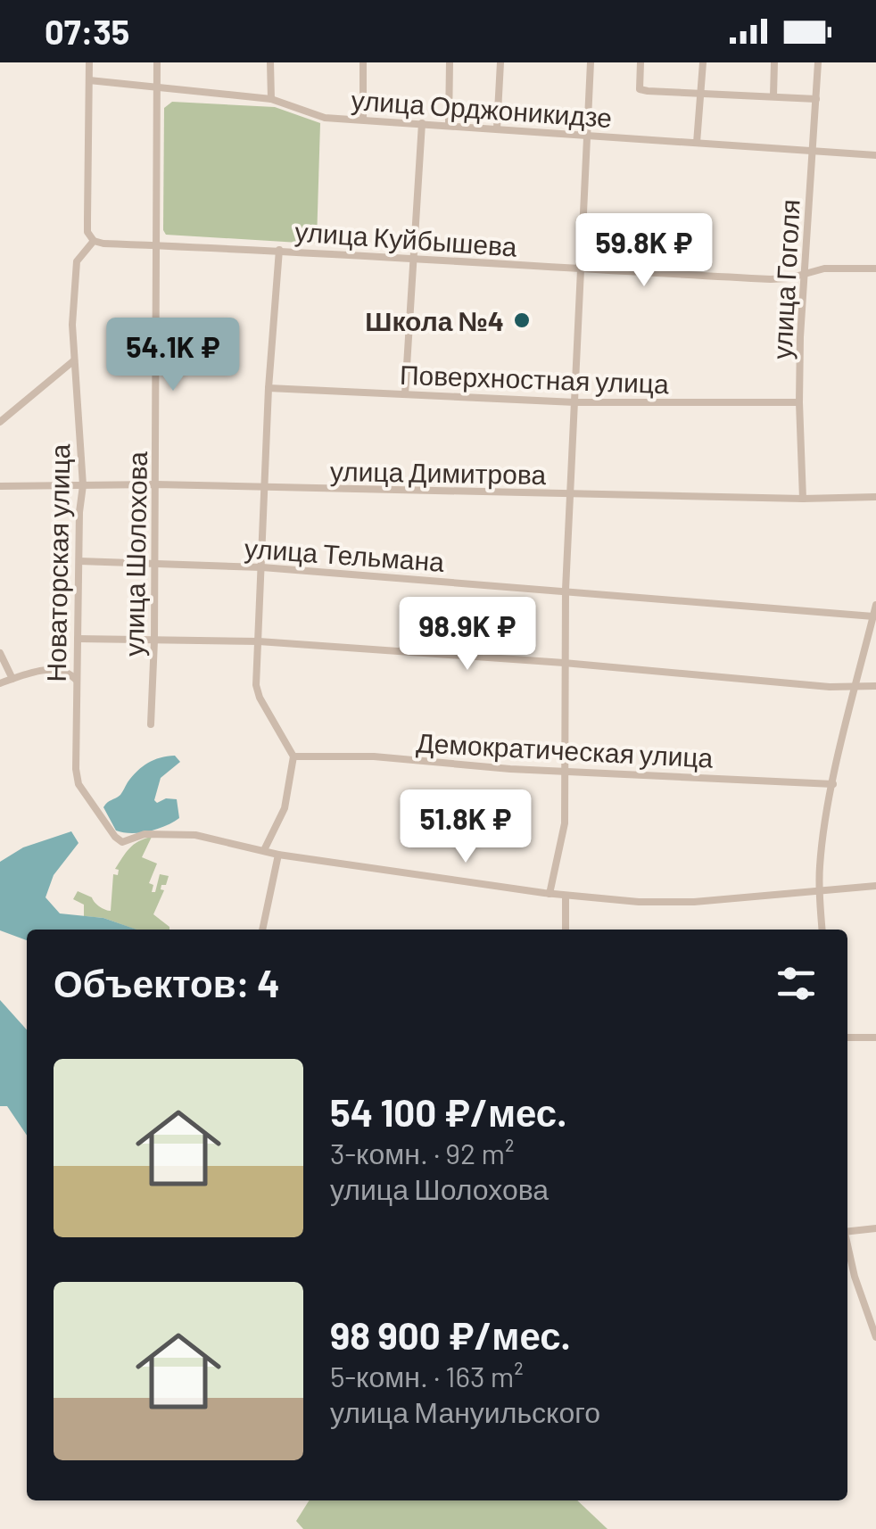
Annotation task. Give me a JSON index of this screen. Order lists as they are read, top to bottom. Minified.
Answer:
{"streets":{"street":["улица Орджоникидзе","улица Куйбышева","улица Гоголя","Поверхностная улица","улица Димитрова","улица Шолохова","улица Тельмана","Новаторская улица","Демократическая улица"]},"crossings":[["улица Орджоникидзе","улица Гоголя"],["улица Орджоникидзе","улица Шолохова"],["улица Куйбышева","улица Гоголя"],["улица Куйбышева","улица Шолохова"],["улица Куйбышева","Новаторская улица"],["улица Гоголя","Поверхностная улица"],["улица Гоголя","улица Димитрова"],["улица Димитрова","улица Шолохова"],["улица Димитрова","Новаторская улица"],["улица Шолохова","улица Тельмана"],["улица Тельмана","Новаторская улица"]],"places":["Школа №4"],"page":{"status":"07:35","price":["59.8K ₽","54.1K ₽","98.9K ₽","51.8K ₽"],"heading":"Объектов: 4","list":[{"name":"54 100 ₽/мес.","note":"3-комн. · 92 m² · улица Шолохова"},{"name":"98 900 ₽/мес.","note":"5-комн. · 163 m² · улица Мануильского"}]}}
